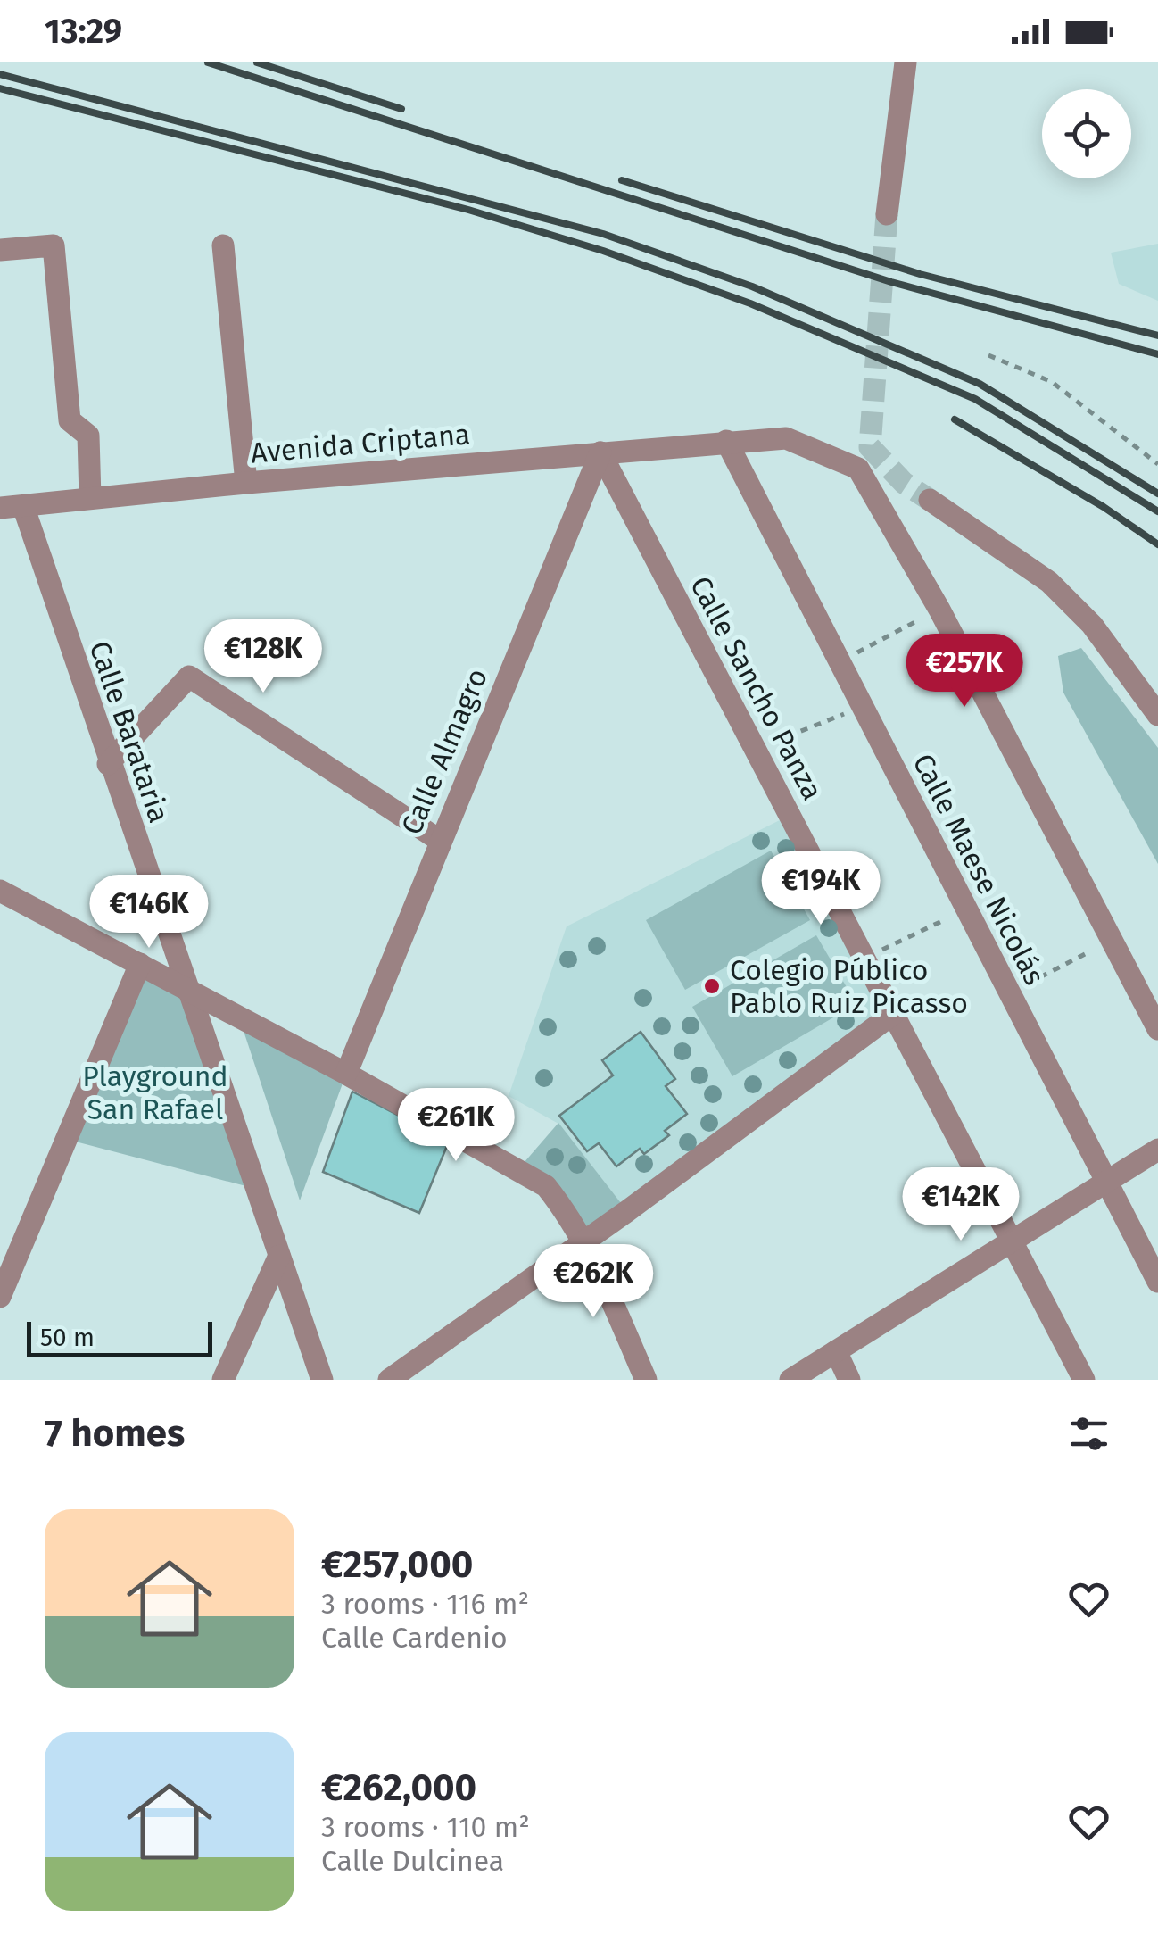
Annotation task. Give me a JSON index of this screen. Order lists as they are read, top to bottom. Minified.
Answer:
{"streets":{"street":["Avenida Criptana","Calle Sancho Panza","Calle Barataria","Calle Almagro","Calle Maese Nicolás"]},"crossings":[["Avenida Criptana","Calle Sancho Panza"],["Avenida Criptana","Calle Barataria"],["Avenida Criptana","Calle Almagro"],["Avenida Criptana","Calle Maese Nicolás"],["Calle Sancho Panza","Calle Almagro"]],"parks":["Playground San Rafael"],"places":["Colegio Público Pablo Ruiz Picasso"],"scale_bar":"50 m","page":{"status":"13:29","price":["€128K","€257K","€194K","€146K","€261K","€142K","€262K"],"scale":"50 m","heading":"7 homes","list":[{"name":"€257,000","note":"3 rooms · 116 m² · Calle Cardenio"},{"name":"€262,000","note":"3 rooms · 110 m² · Calle Dulcinea"}]}}
